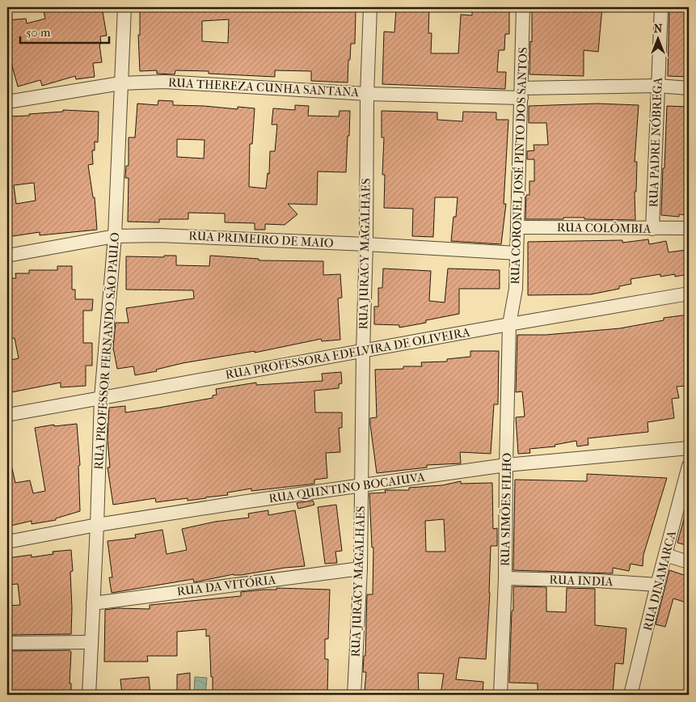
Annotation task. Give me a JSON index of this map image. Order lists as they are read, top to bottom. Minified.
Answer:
{"streets":{"street":["RUA THEREZA CUNHA SANTANA","RUA PADRE NÓBREGA","RUA CORONEL JOSÉ PINTO DOS SANTOS","RUA COLÔMBIA","RUA PRIMEIRO DE MAIO","RUA JURACY MAGALHÃES","RUA PROFESSOR FERNANDO SÃO PAULO","RUA PROFESSORA EDELVIRA DE OLIVEIRA","RUA QUINTINO BOCAIUVA","RUA SIMÕES FILHO","RUA INDIA","RUA DINAMARCA","RUA DA VITÓRIA"]},"crossings":[["RUA THEREZA CUNHA SANTANA","RUA PADRE NÓBREGA"],["RUA THEREZA CUNHA SANTANA","RUA CORONEL JOSÉ PINTO DOS SANTOS"],["RUA THEREZA CUNHA SANTANA","RUA JURACY MAGALHÃES"],["RUA THEREZA CUNHA SANTANA","RUA PROFESSOR FERNANDO SÃO PAULO"],["RUA PADRE NÓBREGA","RUA COLÔMBIA"],["RUA CORONEL JOSÉ PINTO DOS SANTOS","RUA COLÔMBIA"],["RUA CORONEL JOSÉ PINTO DOS SANTOS","RUA PRIMEIRO DE MAIO"],["RUA CORONEL JOSÉ PINTO DOS SANTOS","RUA PROFESSORA EDELVIRA DE OLIVEIRA"],["RUA CORONEL JOSÉ PINTO DOS SANTOS","RUA SIMÕES FILHO"],["RUA PRIMEIRO DE MAIO","RUA JURACY MAGALHÃES"],["RUA PRIMEIRO DE MAIO","RUA PROFESSOR FERNANDO SÃO PAULO"],["RUA JURACY MAGALHÃES","RUA PROFESSORA EDELVIRA DE OLIVEIRA"],["RUA JURACY MAGALHÃES","RUA QUINTINO BOCAIUVA"],["RUA JURACY MAGALHÃES","RUA DA VITÓRIA"],["RUA PROFESSOR FERNANDO SÃO PAULO","RUA PROFESSORA EDELVIRA DE OLIVEIRA"],["RUA PROFESSOR FERNANDO SÃO PAULO","RUA QUINTINO BOCAIUVA"],["RUA PROFESSOR FERNANDO SÃO PAULO","RUA DA VITÓRIA"],["RUA PROFESSORA EDELVIRA DE OLIVEIRA","RUA SIMÕES FILHO"],["RUA QUINTINO BOCAIUVA","RUA SIMÕES FILHO"],["RUA SIMÕES FILHO","RUA INDIA"],["RUA INDIA","RUA DINAMARCA"]],"scale_bar":"50 m","north":"top"}
